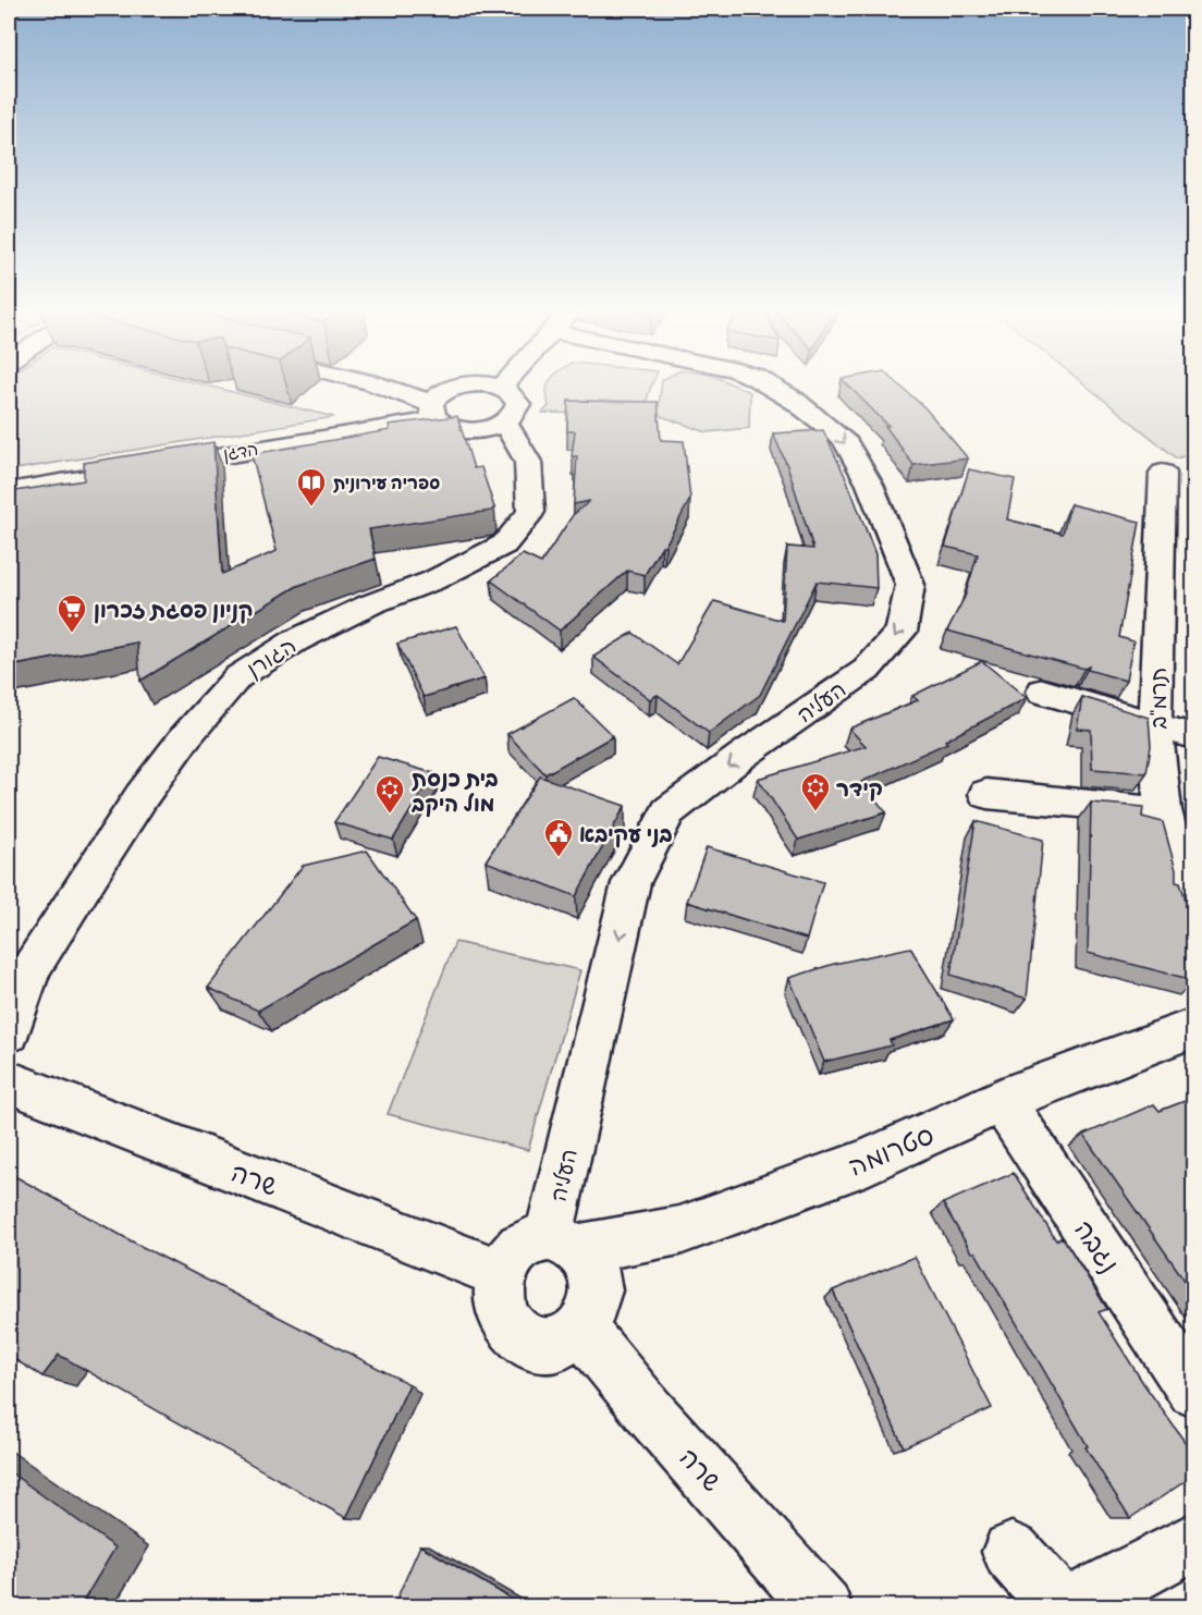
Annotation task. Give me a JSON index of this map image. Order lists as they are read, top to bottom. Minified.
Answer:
{"streets":{"street":["הדגן","הגורן","תרמ\"ב","העליה","סטרומה","שרה","נגבה"]},"crossings":[["העליה","סטרומה"],["העליה","שרה"],["סטרומה","שרה"],["סטרומה","נגבה"]],"one_way":["העליה"],"places":{"library":["ספריה עירונית"],"supermarket":["קניון פסגת זכרון"],"synagogue":["קידר","בית כנסת מול היקב"],"public building":["בני עקיבא"]}}
